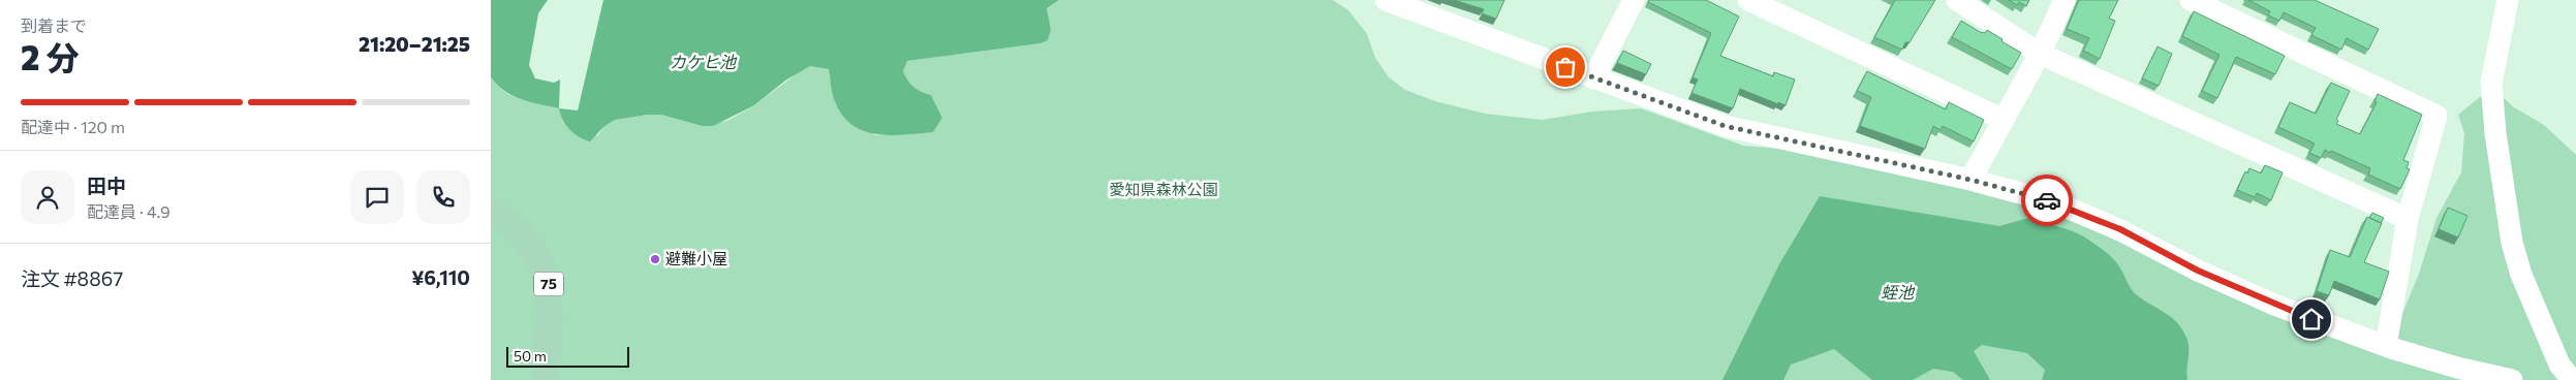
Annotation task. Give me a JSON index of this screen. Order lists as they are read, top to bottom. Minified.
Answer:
{"streets":{"main road":["75"]},"water":["カケヒ池","蛭池"],"parks":["愛知県森林公園"],"places":["避難小屋"],"scale_bar":"50 m","page":{"heading":["2 分","到着まで","21:20–21:25"],"panel":["田中","配達員 · 4.9","注文 #8867","¥6,110"],"bar":"配達中 · 120 m","scale":"50 m"}}
